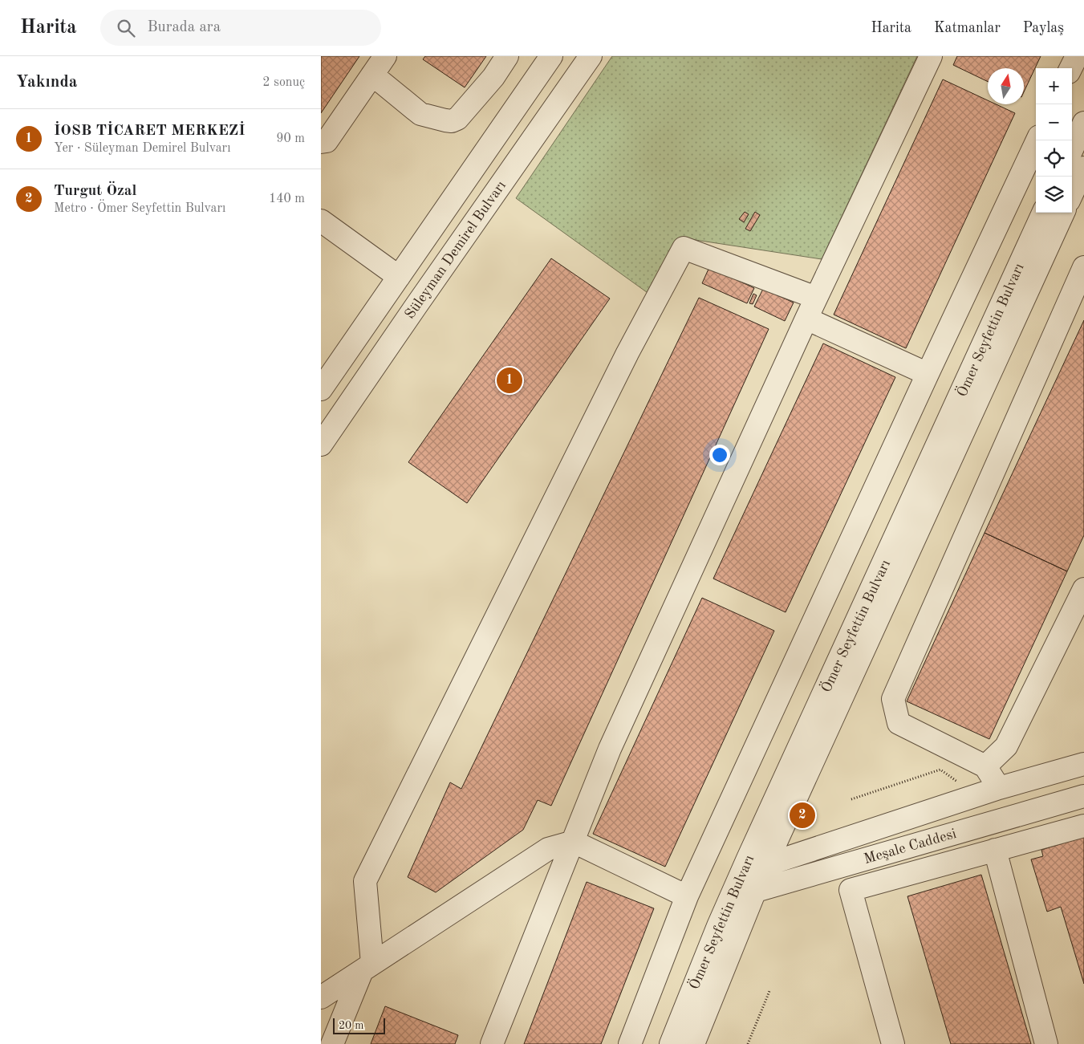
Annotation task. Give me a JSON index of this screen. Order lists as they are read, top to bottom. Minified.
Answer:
{"streets":{"street":["Süleyman Demirel Bulvarı","Ömer Seyfettin Bulvarı","Meşale Caddesi"]},"crossings":[["Ömer Seyfettin Bulvarı","Meşale Caddesi"]],"scale_bar":"20 m","north":"top","page":{"header":"Harita","search":"Burada ara","nav":["Harita","Katmanlar","Paylaş"],"heading":["Yakında","2 sonuç"],"map_buttons":["+","−"],"list":[{"mark":"1","name":"İOSB TİCARET MERKEZİ","note":"Yer · Süleyman Demirel Bulvarı","value":"90 m"},{"mark":"2","name":"Turgut Özal","note":"Metro · Ömer Seyfettin Bulvarı","value":"140 m"}],"pins":["1","2"],"scale":"20 m"}}
